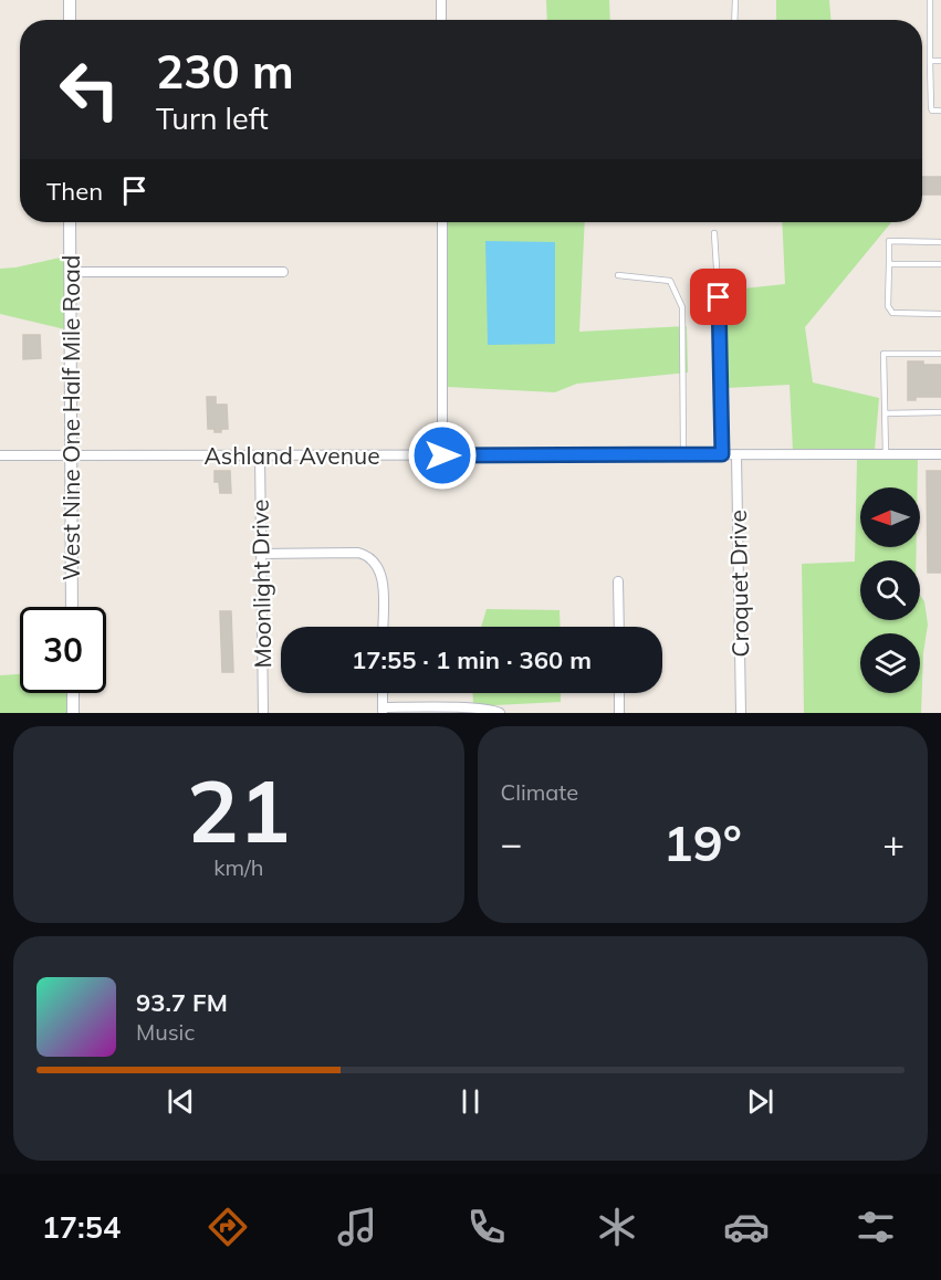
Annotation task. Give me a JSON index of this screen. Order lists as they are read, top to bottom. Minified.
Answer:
{"streets":{"street":["West Nine One Half Mile Road","Ashland Avenue","Moonlight Drive","Croquet Drive"]},"crossings":[["West Nine One Half Mile Road","Ashland Avenue"],["Ashland Avenue","Moonlight Drive"],["Ashland Avenue","Croquet Drive"]],"north":"left","page":{"turn":["230 m","Turn left"],"then":"Then","limit":"30","trip":"17:55 · 1 min · 360 m","tile":[["21","km/h"],"Climate"],"heat":["−","19°","+"],"song":["93.7 FM","Music"],"tabs":"17:54"}}
